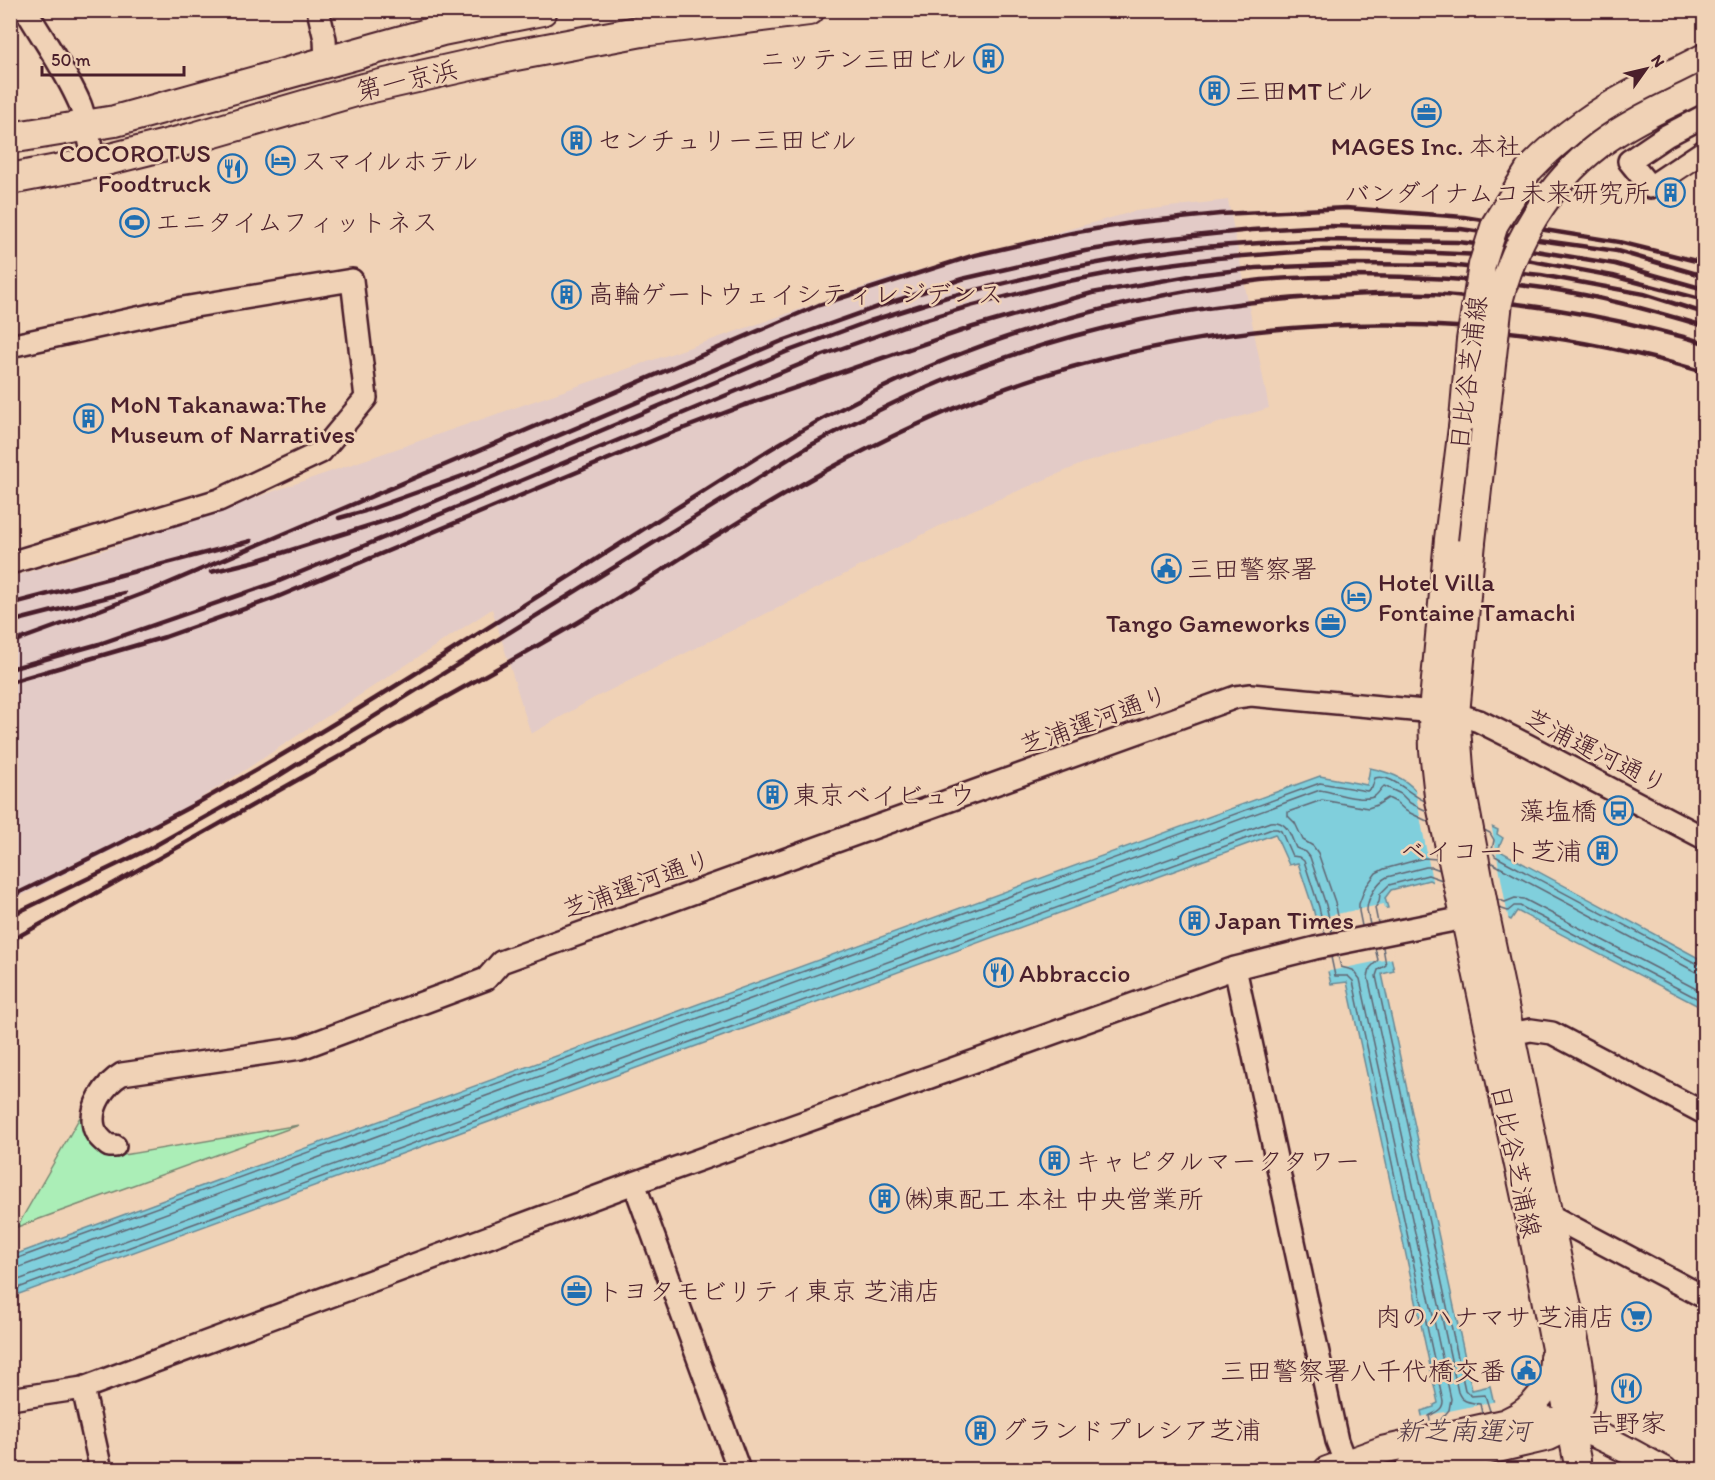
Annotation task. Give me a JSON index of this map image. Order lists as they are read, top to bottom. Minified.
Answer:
{"streets":{"highway":["第一京浜"],"main road":["日比谷芝浦線"],"street":["芝浦運河通り"]},"crossings":[["日比谷芝浦線","芝浦運河通り"]],"water":["新芝南運河"],"places":{"building":["ニッテン三田ビル","三田MTビル","センチュリー三田ビル","バンダイナムコ未来研究所","高輪ゲートウェイシティレジデンス","MoN Takanawa:The Museum of Narratives","東京ベイビュウ","ベイコート芝浦","Japan Times","キャピタルマークタワー","㈱東配工 本社 中央営業所","グランドプレシア芝浦"],"office":["MAGES Inc. 本社","Tango Gameworks","トヨタモビリティ東京 芝浦店"],"hotel":["スマイルホテル","Hotel Villa Fontaine Tamachi"],"restaurant":["COCOROTUS Foodtruck","Abbraccio","吉野家"],"sports":["エニタイムフィットネス"],"public building":["三田警察署","三田警察署八千代橋交番"],"bus stop":["藻塩橋"],"supermarket":["肉のハナマサ 芝浦店"]},"scale_bar":"50 m","north":"top right"}
